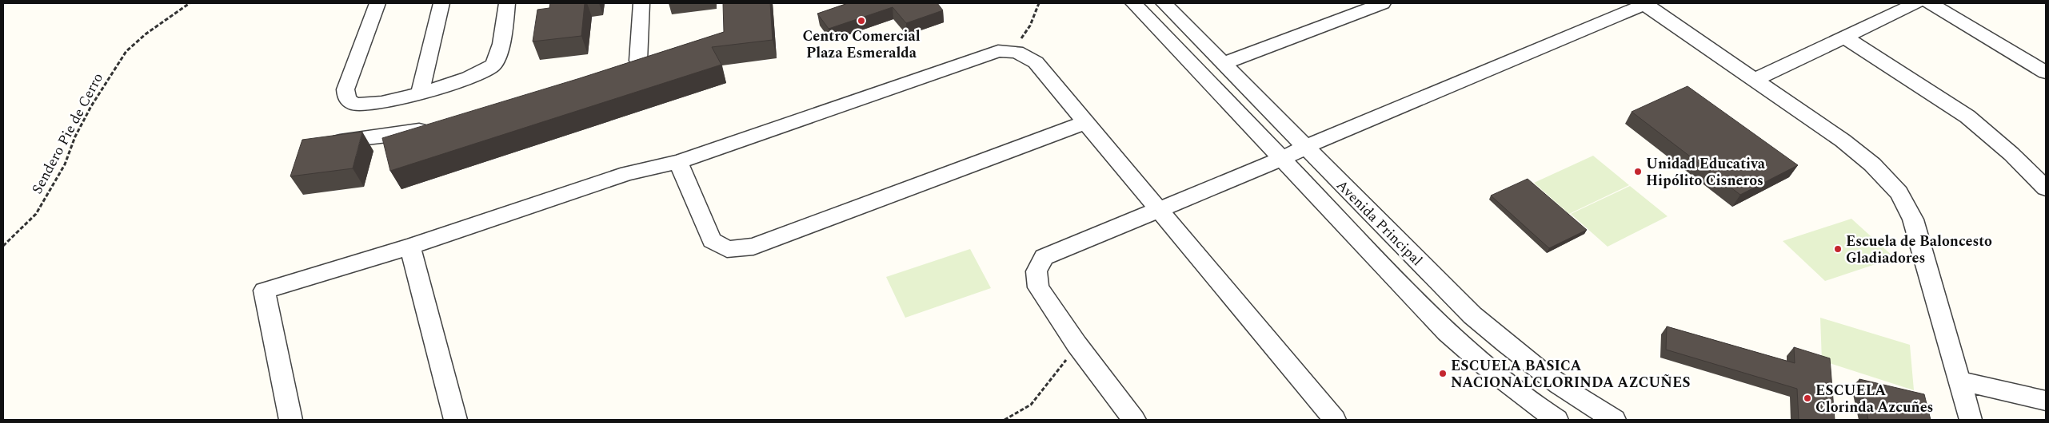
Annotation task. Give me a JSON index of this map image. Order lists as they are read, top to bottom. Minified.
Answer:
{"streets":{"street":["Avenida Principal"],"path":["Sendero Pie de Cerro"]},"places":["Centro Comercial Plaza Esmeralda","Unidad Educativa Hipólito Cisneros","Escuela de Baloncesto Gladiadores","ESCUELA BASICA NACIONALCLORINDA AZCUÑES","ESCUELA Clorinda Azcuñes"]}
